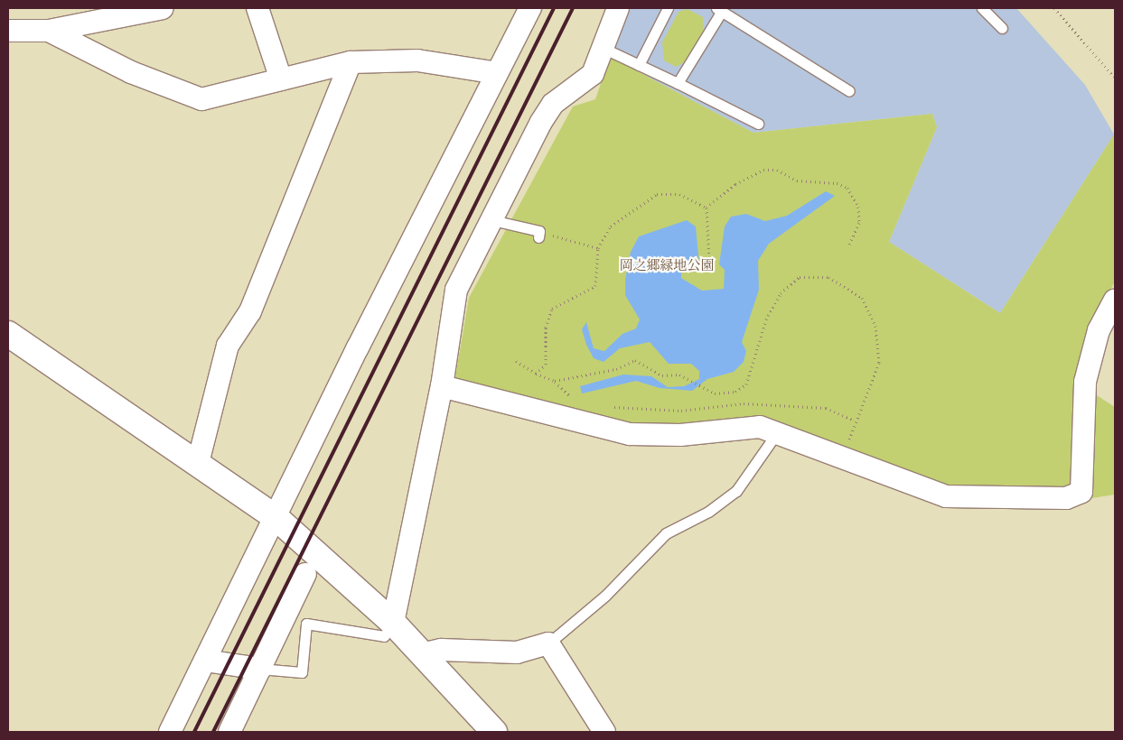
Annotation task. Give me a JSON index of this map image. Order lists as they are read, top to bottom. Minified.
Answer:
{"parks":["岡之郷緑地公園"]}
